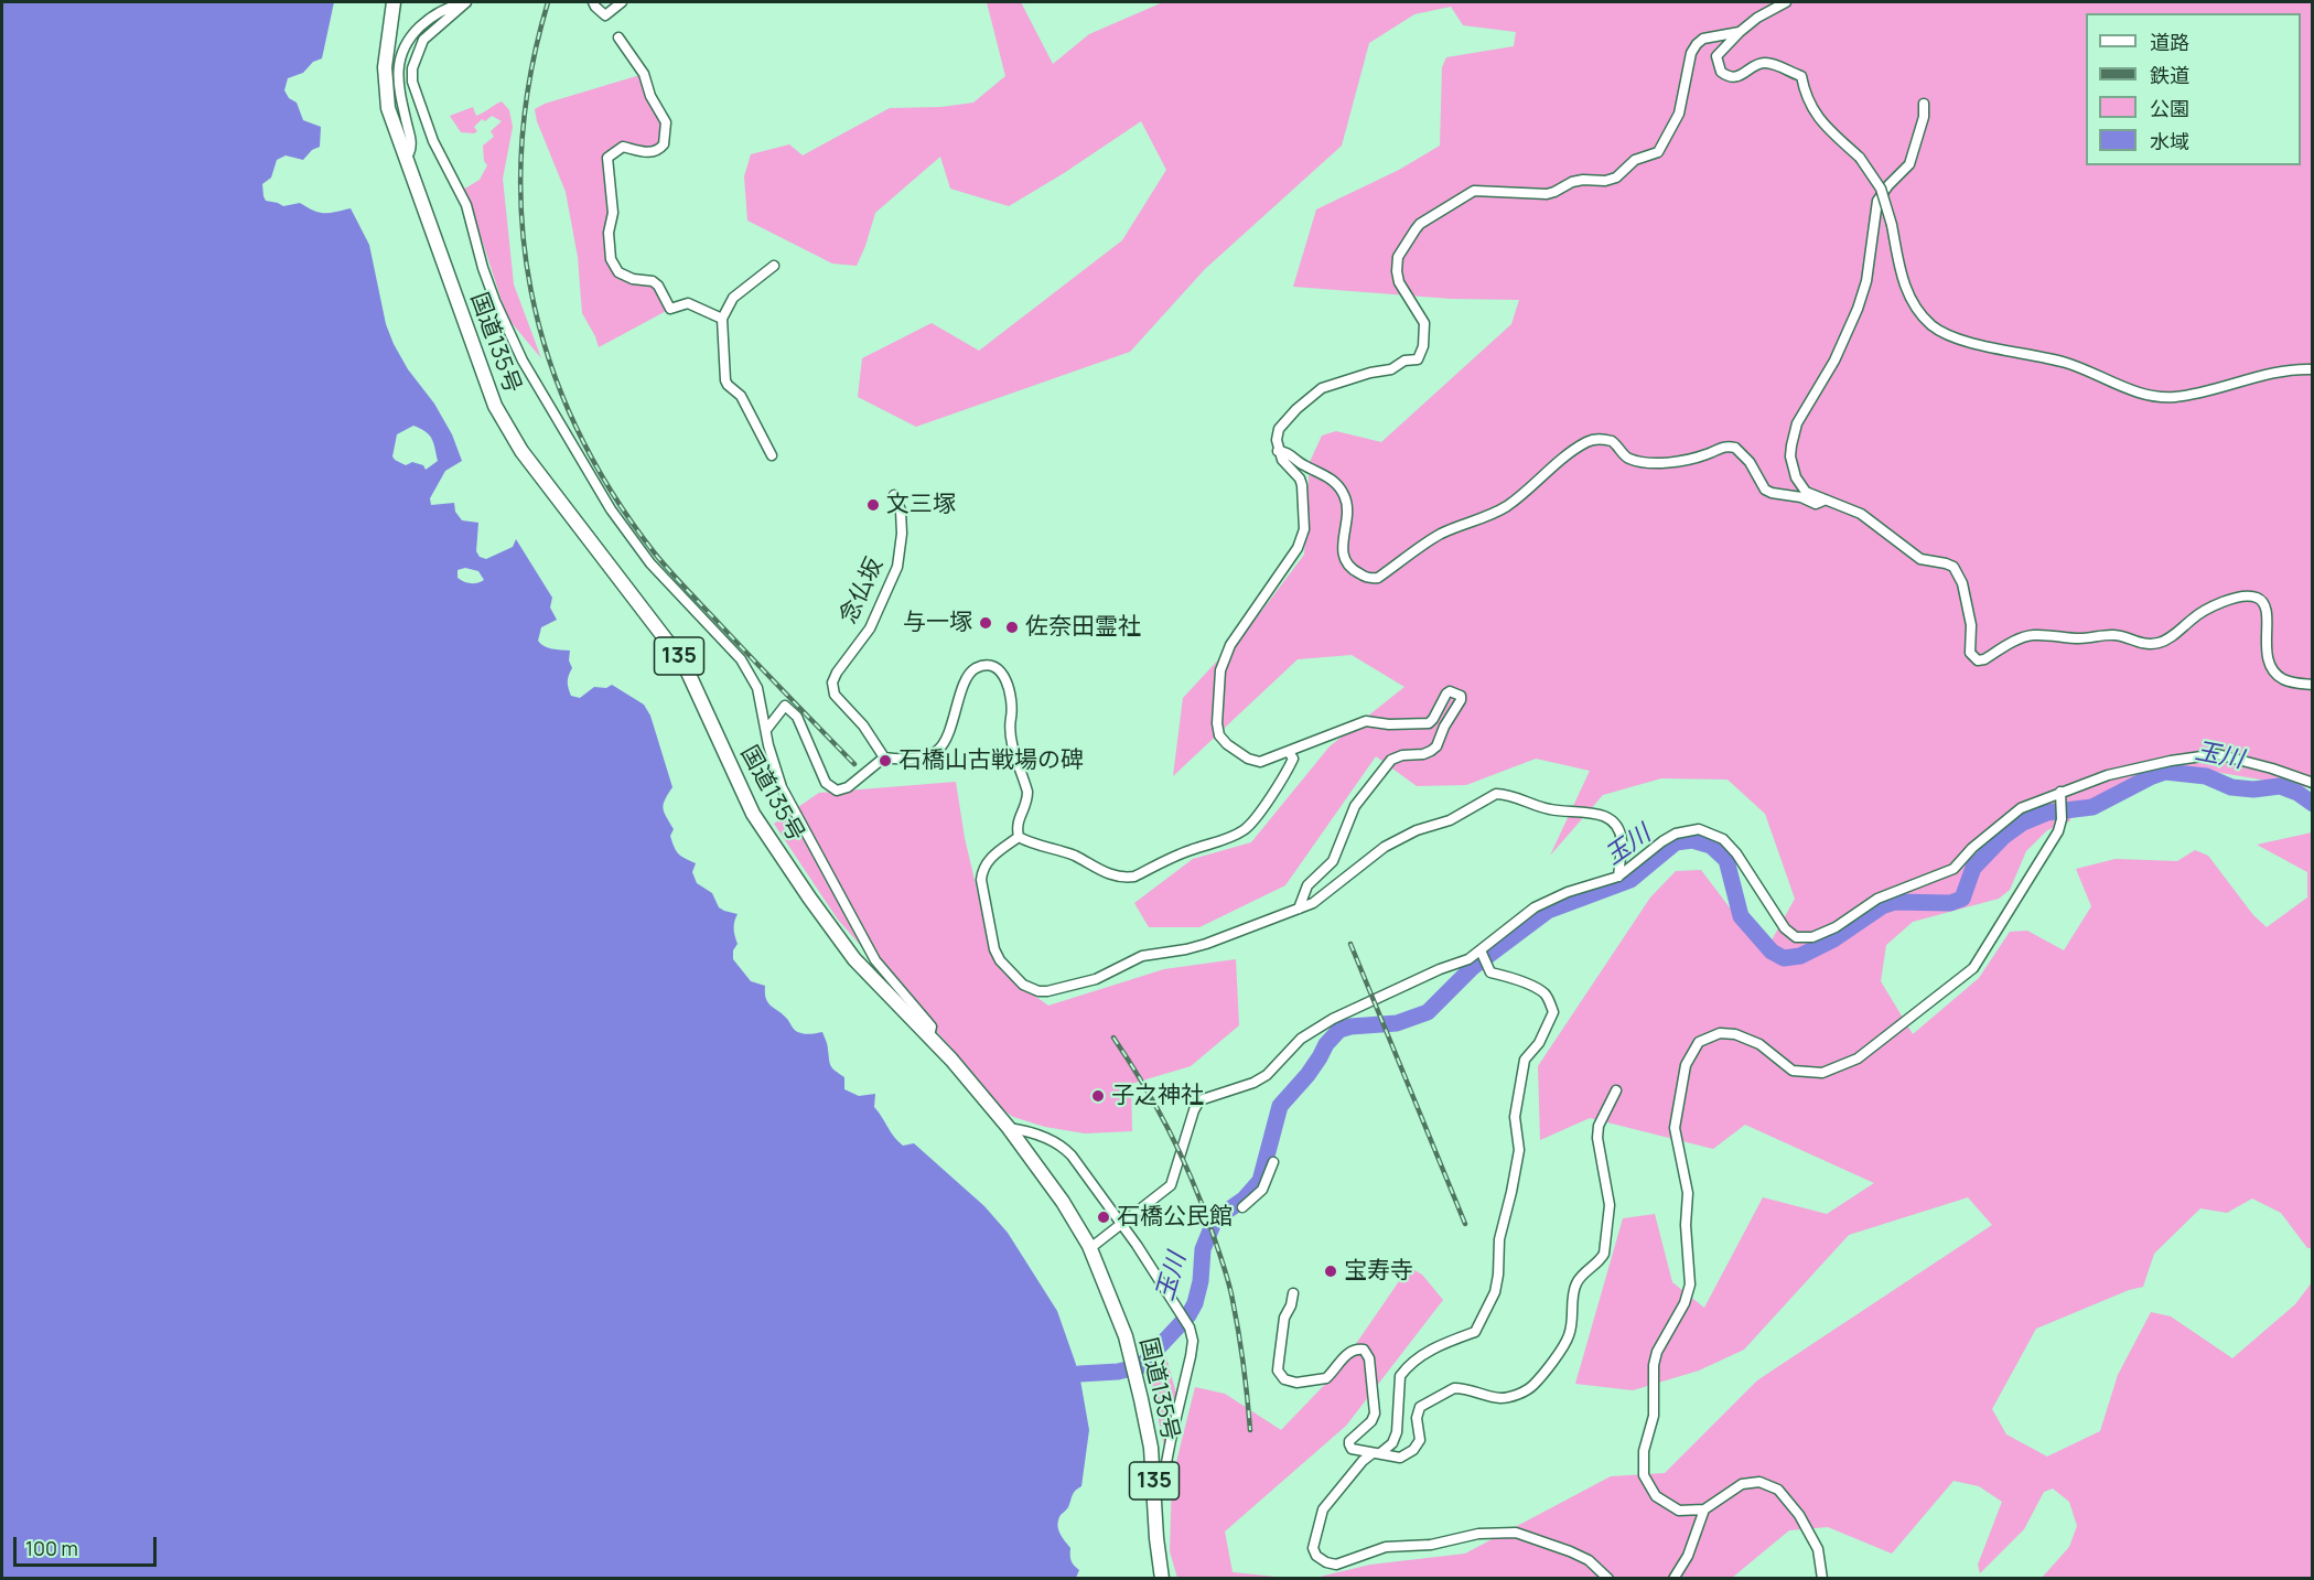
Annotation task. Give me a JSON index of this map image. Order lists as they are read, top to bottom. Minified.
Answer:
{"streets":{"highway":["国道135号","135"],"street":["念仏坂"]},"water":["玉川"],"places":["文三塚","与一塚","佐奈田霊社","石橋山古戦場の碑","子之神社","石橋公民館","宝寿寺"],"legend":["道路","鉄道","公園","水域"],"scale_bar":"100 m"}
